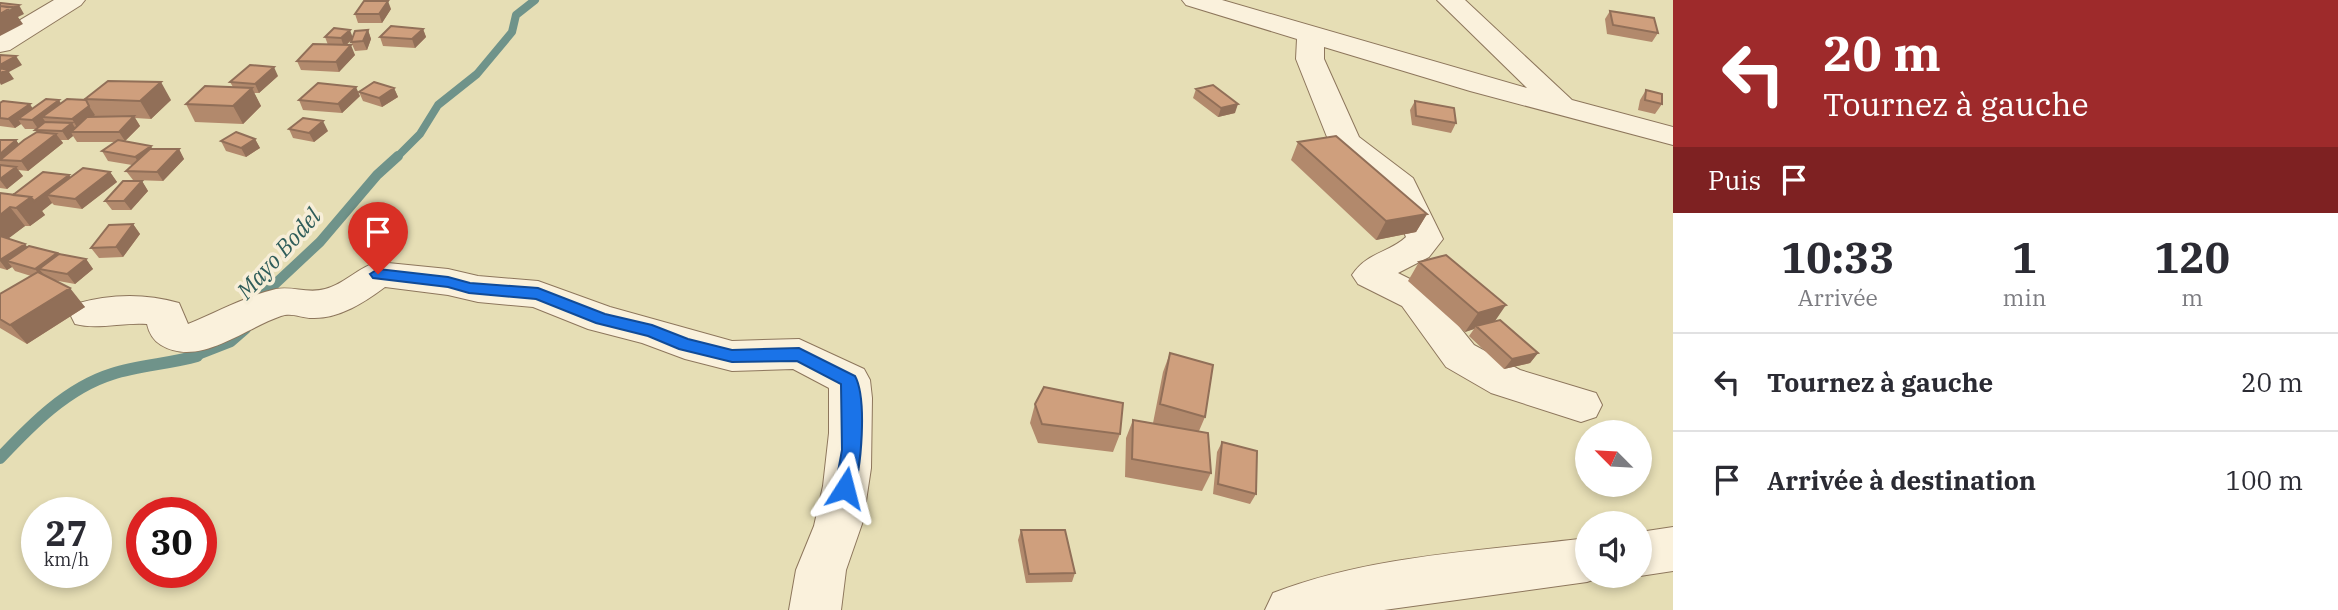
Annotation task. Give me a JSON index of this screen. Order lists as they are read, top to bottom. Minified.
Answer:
{"water":["Mayo Bodel"],"north":"top left","page":{"turn":["20 m","Tournez à gauche"],"then":"Puis","eta":["10:33","Arrivée","1","min","120","m"],"list":[{"name":"Tournez à gauche","value":"20 m"},{"name":"Arrivée à destination","value":"100 m"}],"speed":"27 km/h","limit":"30"}}
